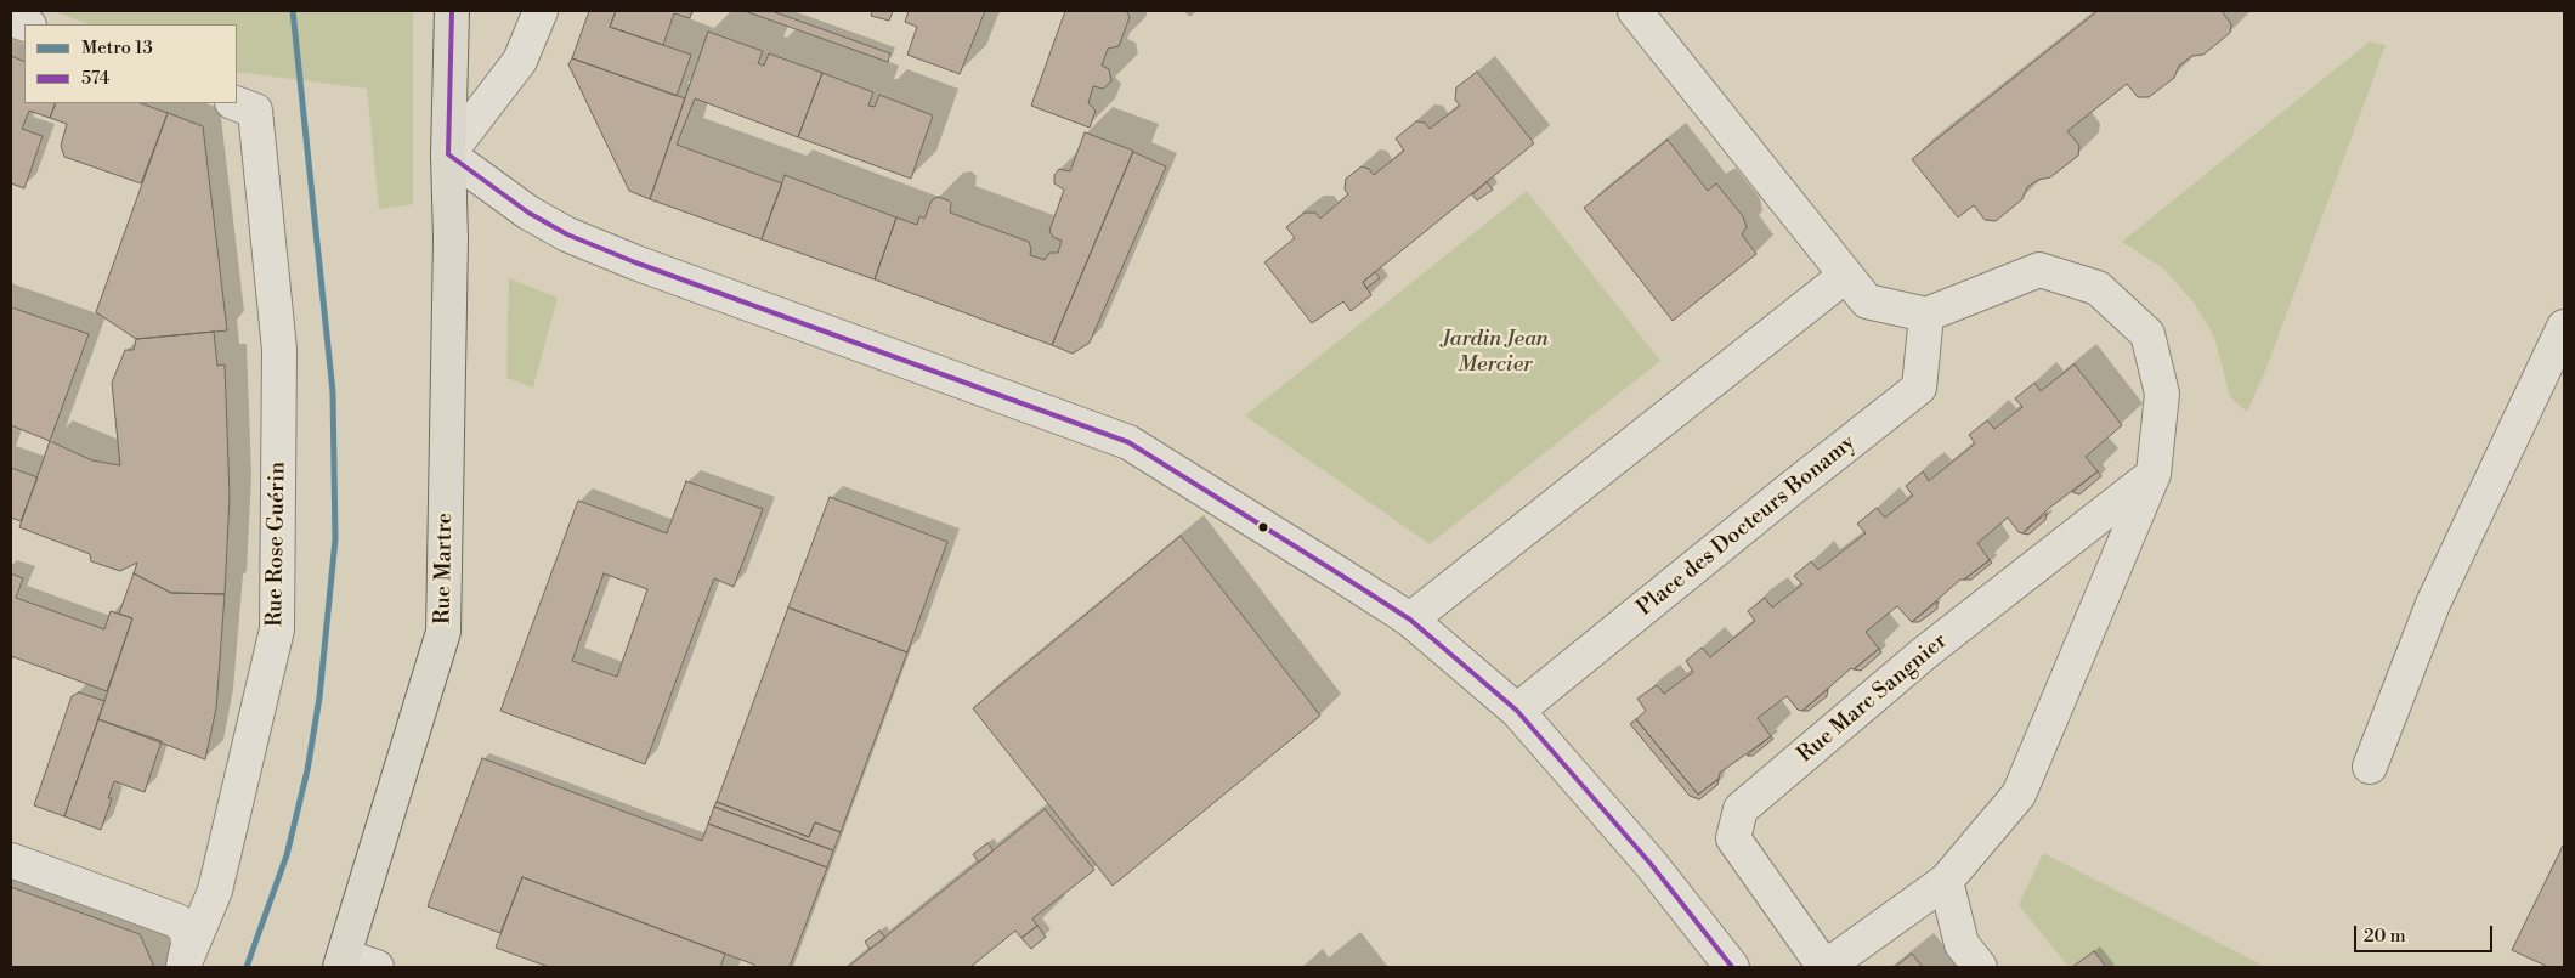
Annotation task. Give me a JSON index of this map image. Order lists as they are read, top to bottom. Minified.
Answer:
{"streets":{"main road":["Rue Martre"],"street":["Place des Docteurs Bonamy","Rue Rose Guérin","Rue Marc Sangnier"]},"parks":["Jardin Jean Mercier"],"lines":["metro line 13","transit line 574"],"legend":["Metro 13","574"],"scale_bar":"20 m"}
